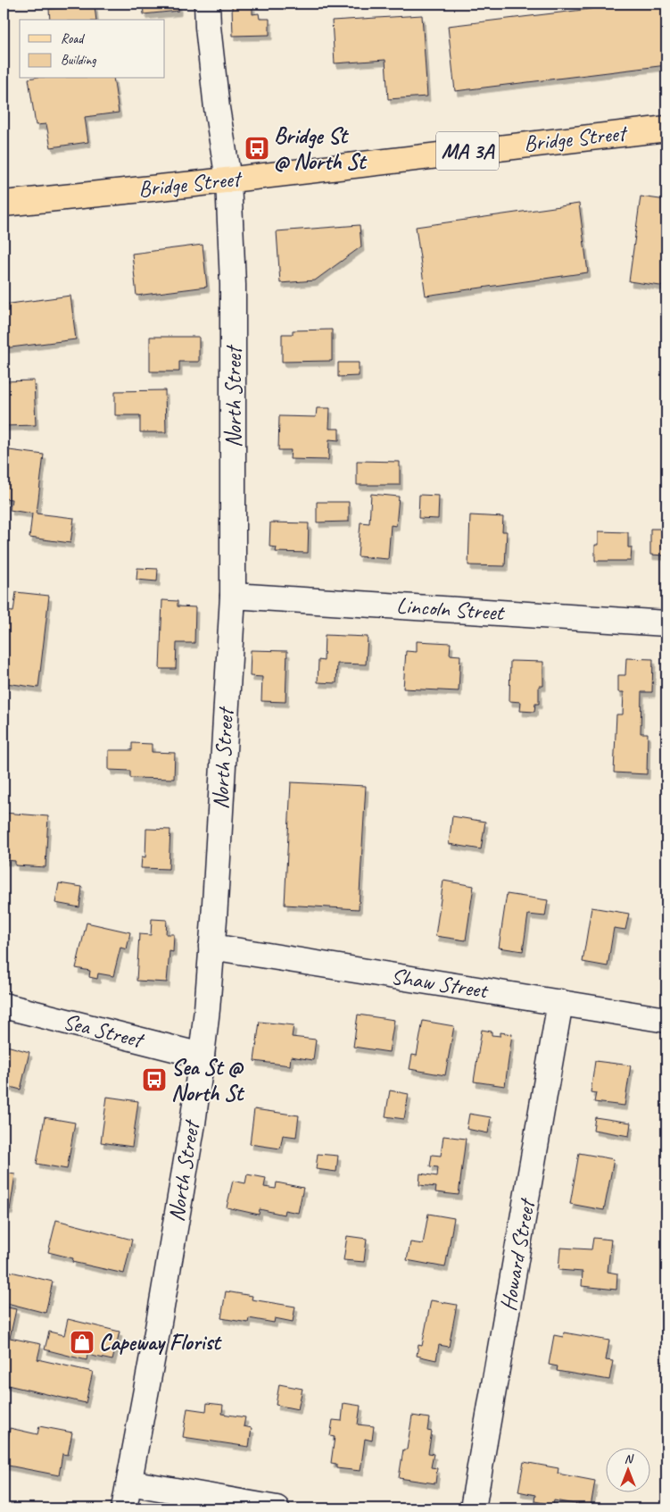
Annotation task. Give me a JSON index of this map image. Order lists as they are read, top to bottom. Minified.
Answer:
{"streets":{"main road":["Bridge Street","MA 3A"],"street":["North Street","Lincoln Street","Shaw Street","Sea Street","Howard Street"]},"crossings":[["Bridge Street","North Street"],["North Street","Lincoln Street"],["North Street","Shaw Street"],["North Street","Sea Street"],["Shaw Street","Howard Street"]],"places":{"bus stop":["Bridge St @ North St","Sea St @ North St"],"shop":["Capeway Florist"]},"legend":["Road","Building"],"north":"top"}
